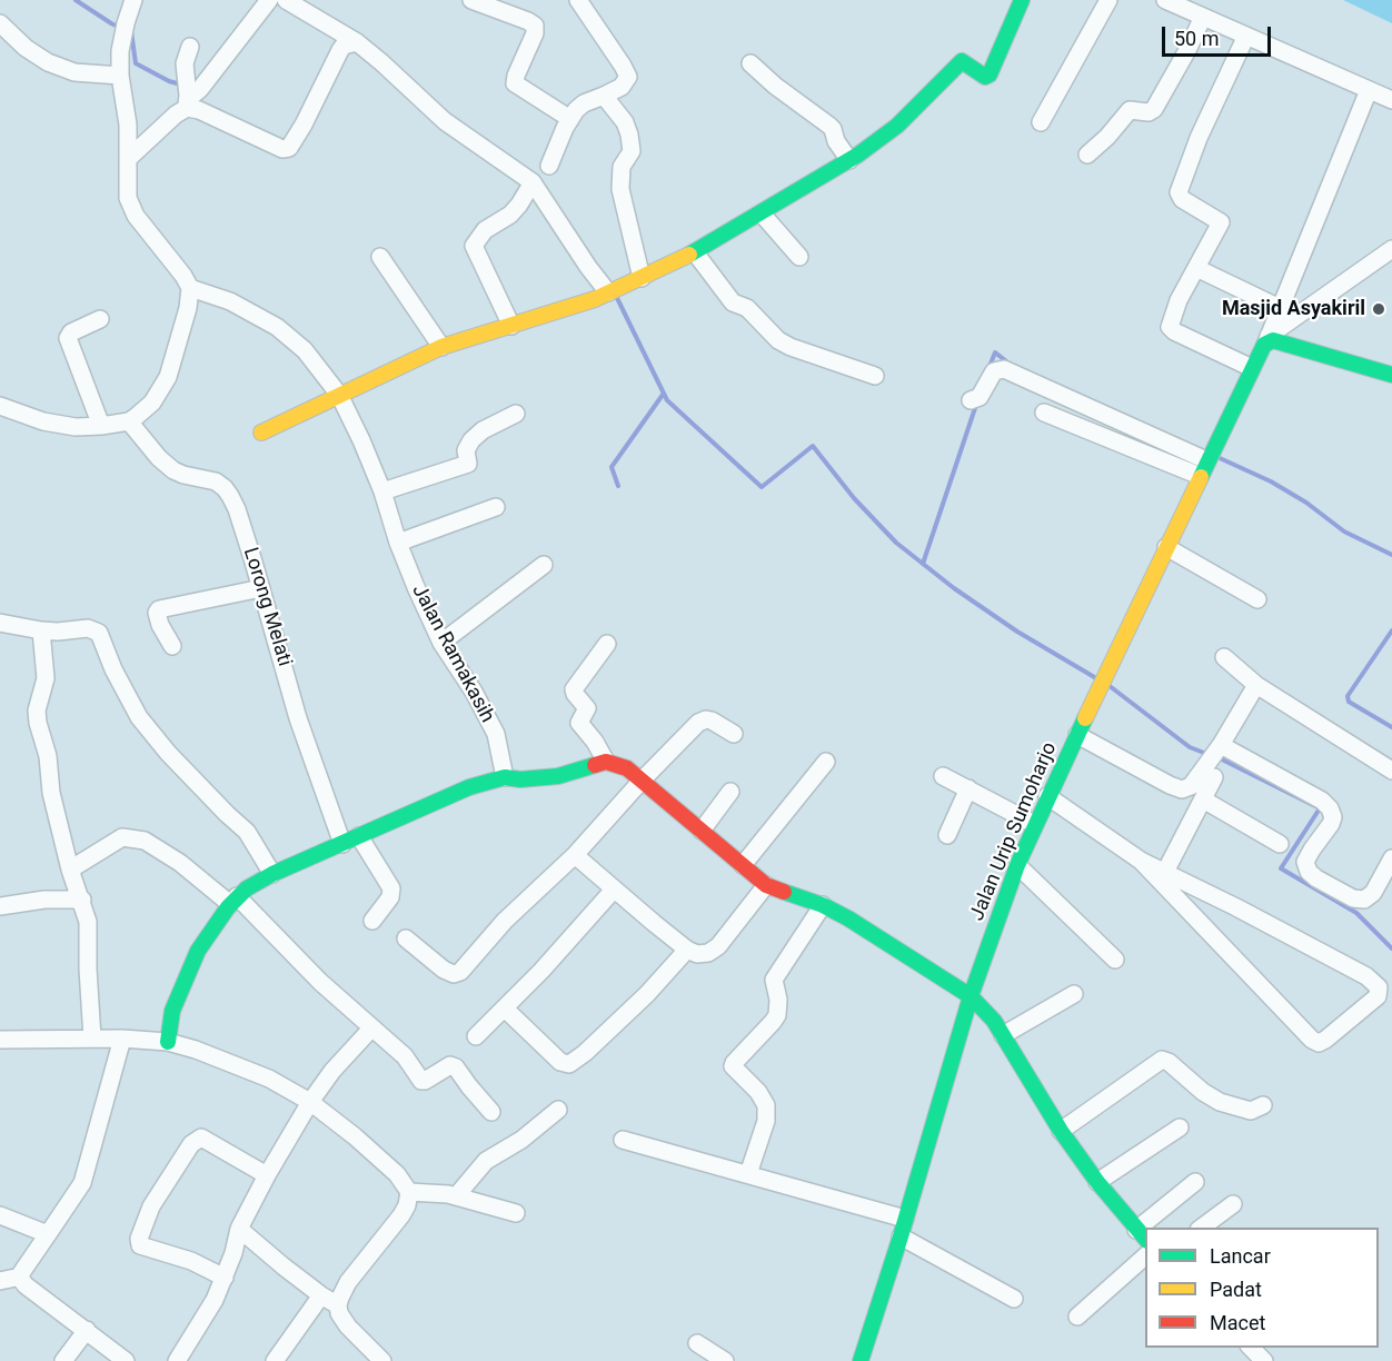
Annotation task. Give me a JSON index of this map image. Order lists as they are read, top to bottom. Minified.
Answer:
{"streets":{"street":["Lorong Melati","Jalan Ramakasih","Jalan Urip Sumoharjo"]},"places":["Masjid Asyakiril"],"legend":["Lancar","Padat","Macet"],"scale_bar":"50 m"}
